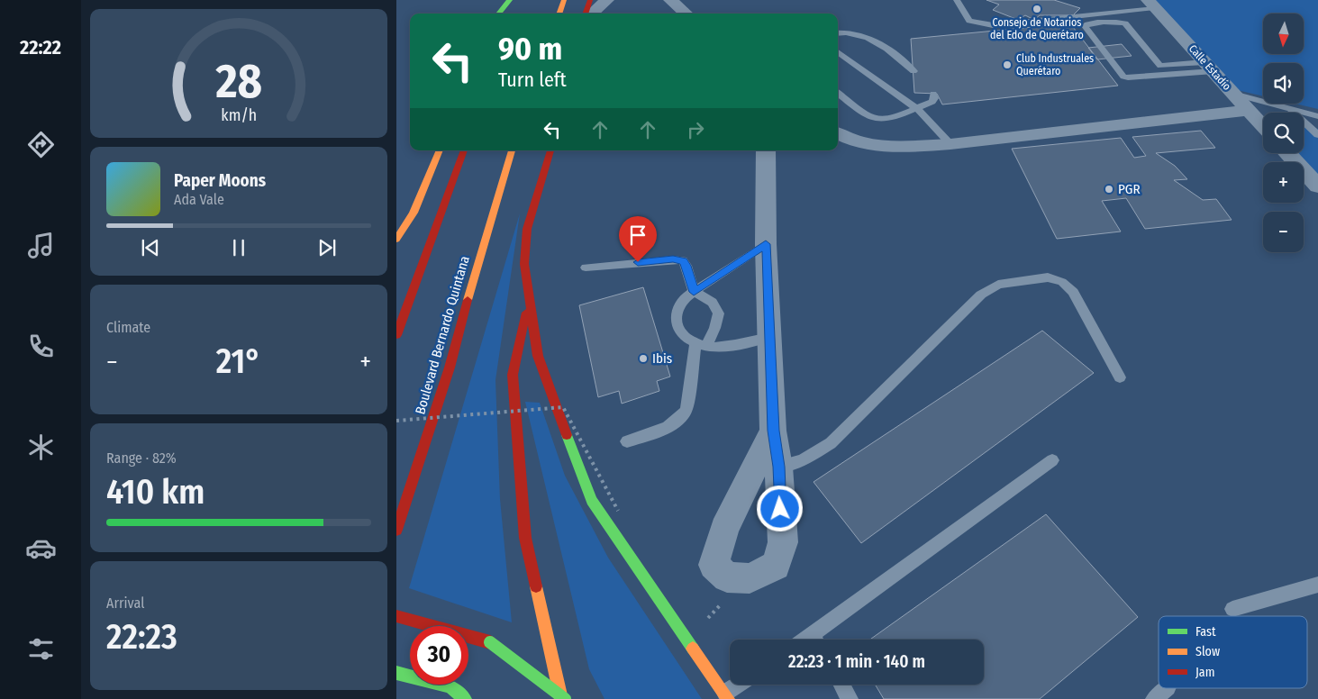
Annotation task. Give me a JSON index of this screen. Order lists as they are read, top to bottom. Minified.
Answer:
{"streets":{"main road":["Boulevard Bernardo Quintana"],"street":["Calle Estadio"]},"places":["Consejo de Notarios del Edo de Querétaro","Club Industruales Querétaro","PGR","Ibis"],"legend":["Fast","Slow","Jam"],"north":"bottom","page":{"tabs":"22:22","map_buttons":["+","−"],"turn":["90 m","Turn left"],"song":["Paper Moons","Ada Vale"],"tile":["Climate",["Range · 82%","410 km"],["Arrival","22:23"]],"heat":["−","21°","+"],"limit":"30","trip":"22:23 · 1 min · 140 m","gauge":["28","km/h"]}}
